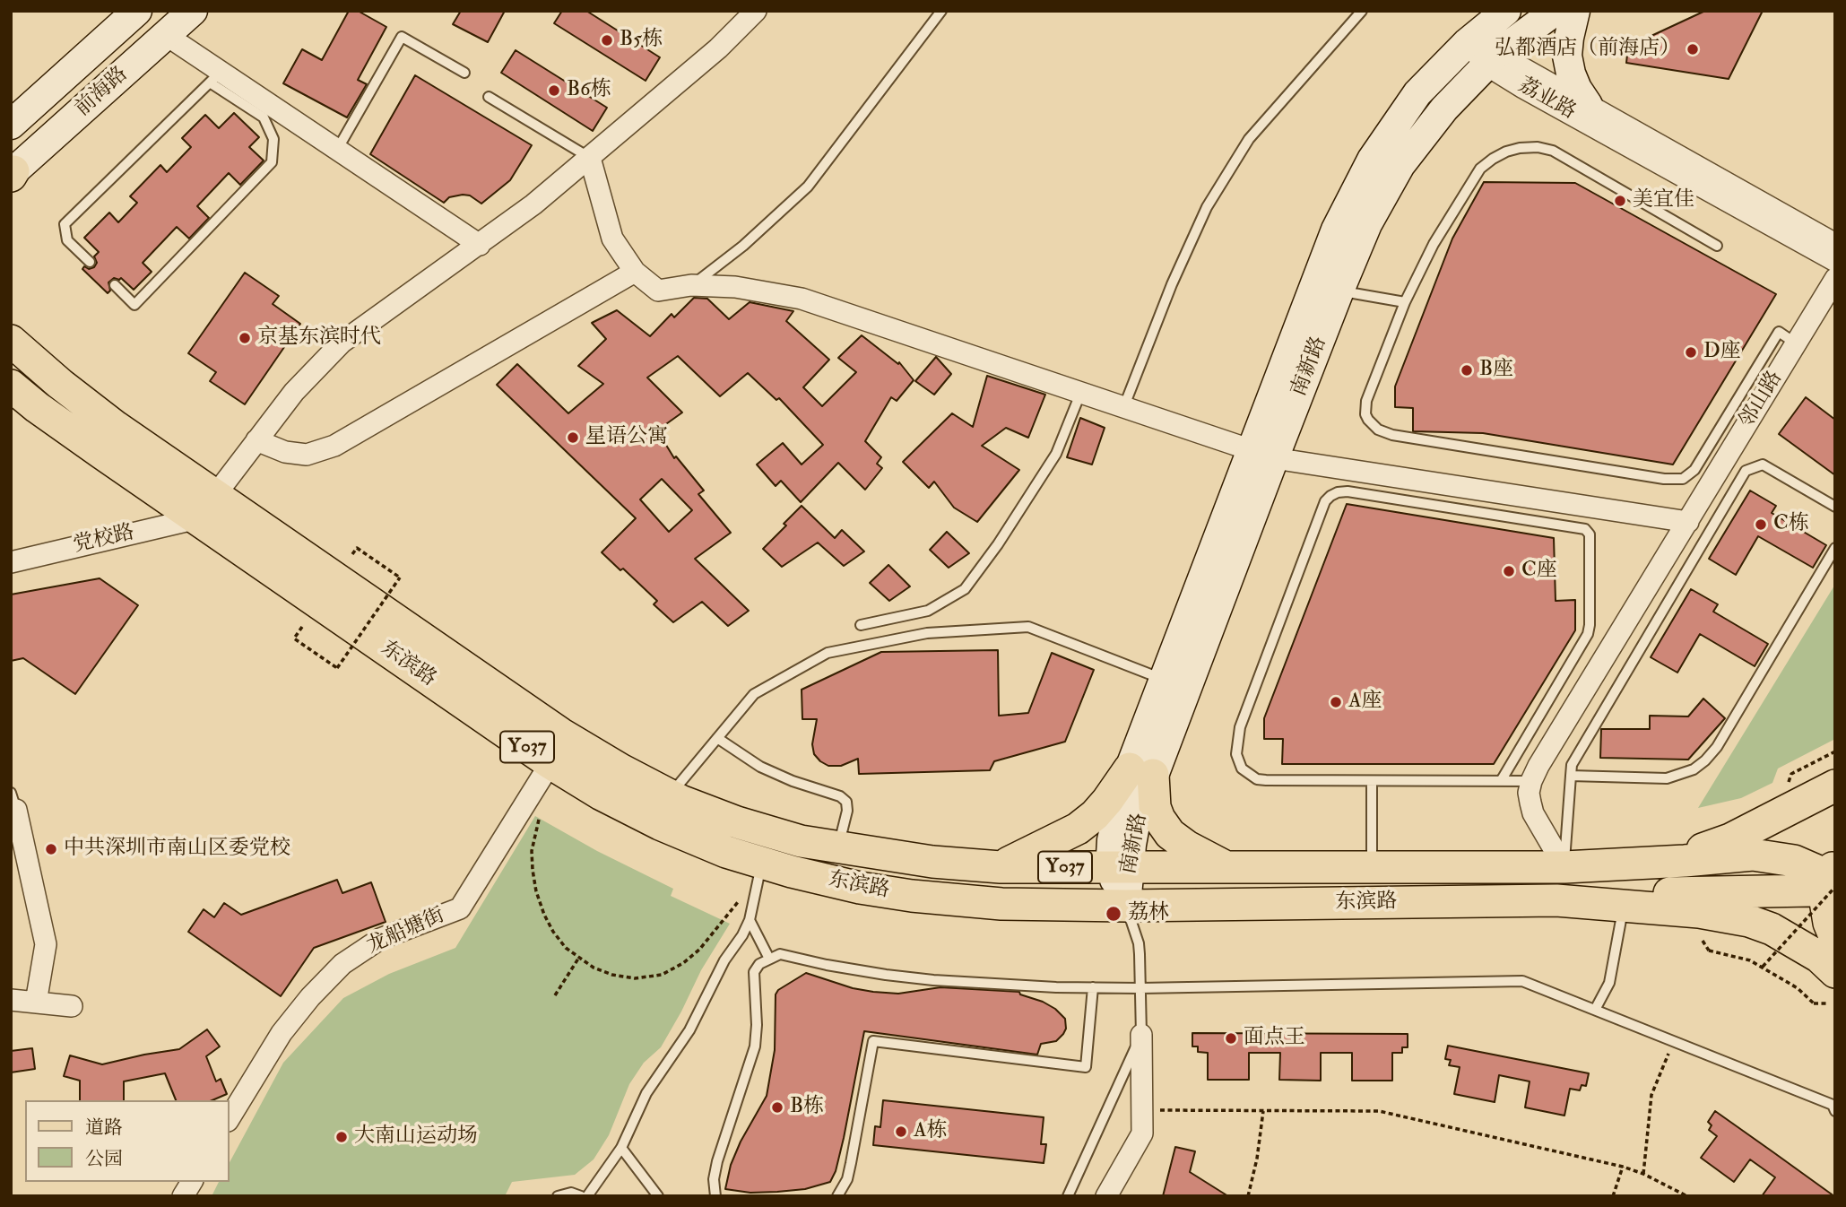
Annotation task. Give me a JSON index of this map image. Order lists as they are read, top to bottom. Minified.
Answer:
{"streets":{"main road":["前海路","南新路","东滨路","Y037"],"street":["荔业路","邻山路","党校路","龙船塘街"]},"crossings":[["荔业路","南新路"],["南新路","东滨路"],["党校路","东滨路"],["东滨路","龙船塘街"]],"places":["B5栋","弘都酒店（前海店）","B6栋","美宜佳","京基东滨时代","D座","B座","星语公寓","C栋","C座","A座","中共深圳市南山区委党校","荔林","面点王","B栋","A栋","大南山运动场"],"legend":["道路","公园"]}
